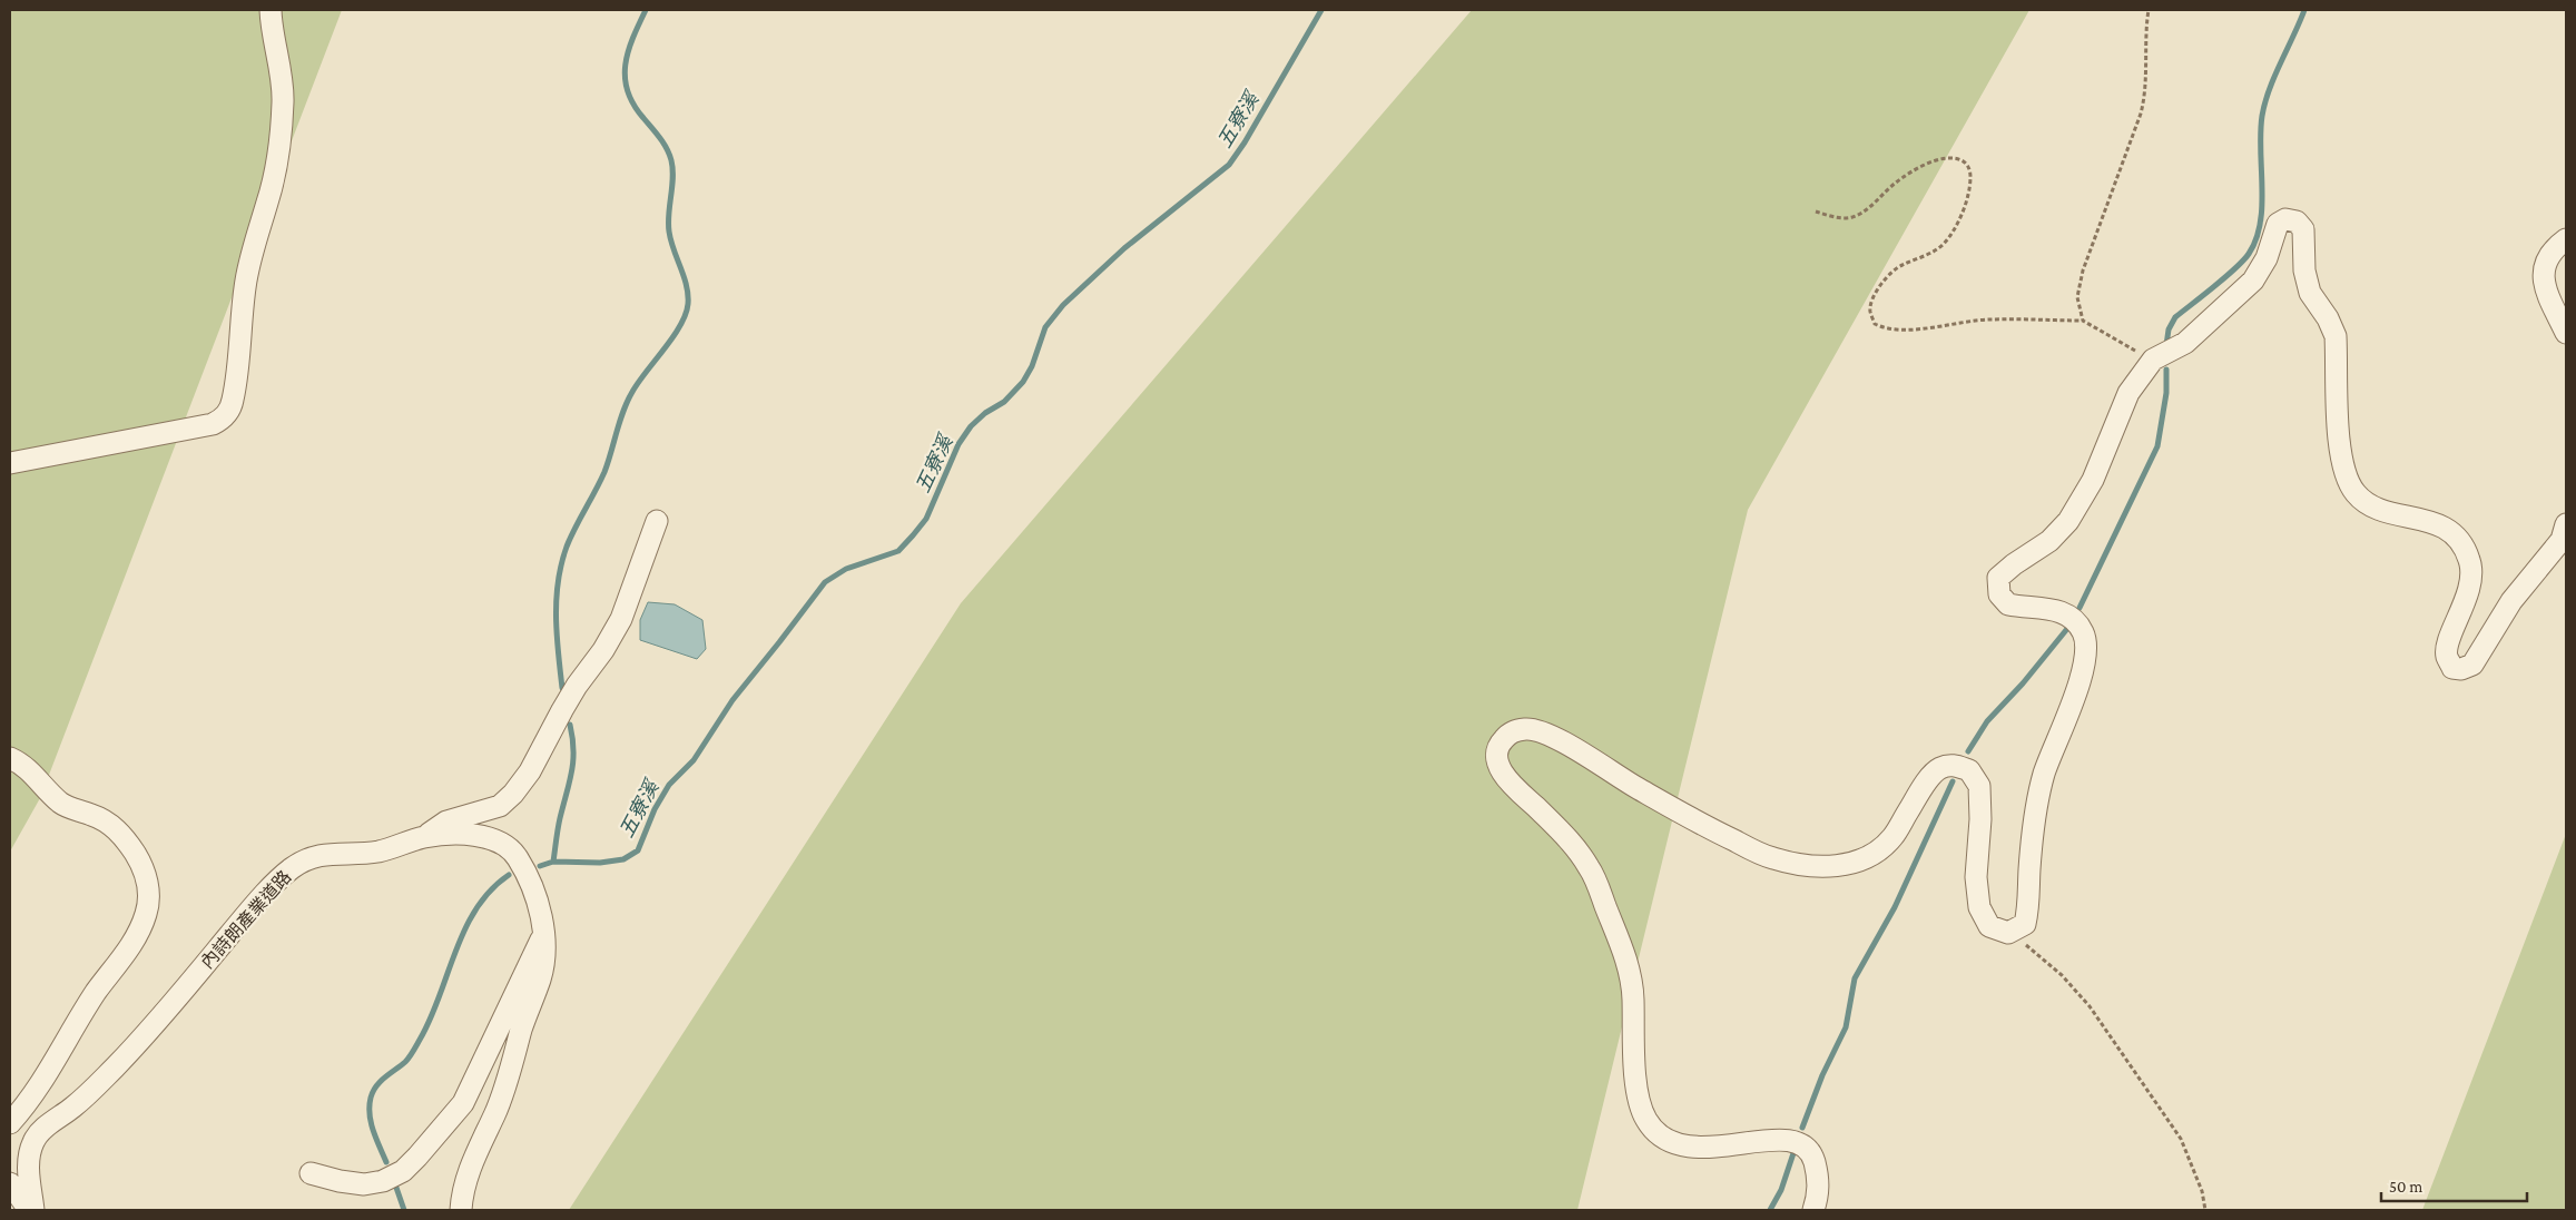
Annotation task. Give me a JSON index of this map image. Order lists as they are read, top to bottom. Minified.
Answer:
{"streets":{"lane":["內詩朗產業道路"]},"water":["五寮溪"],"scale_bar":"50 m"}
